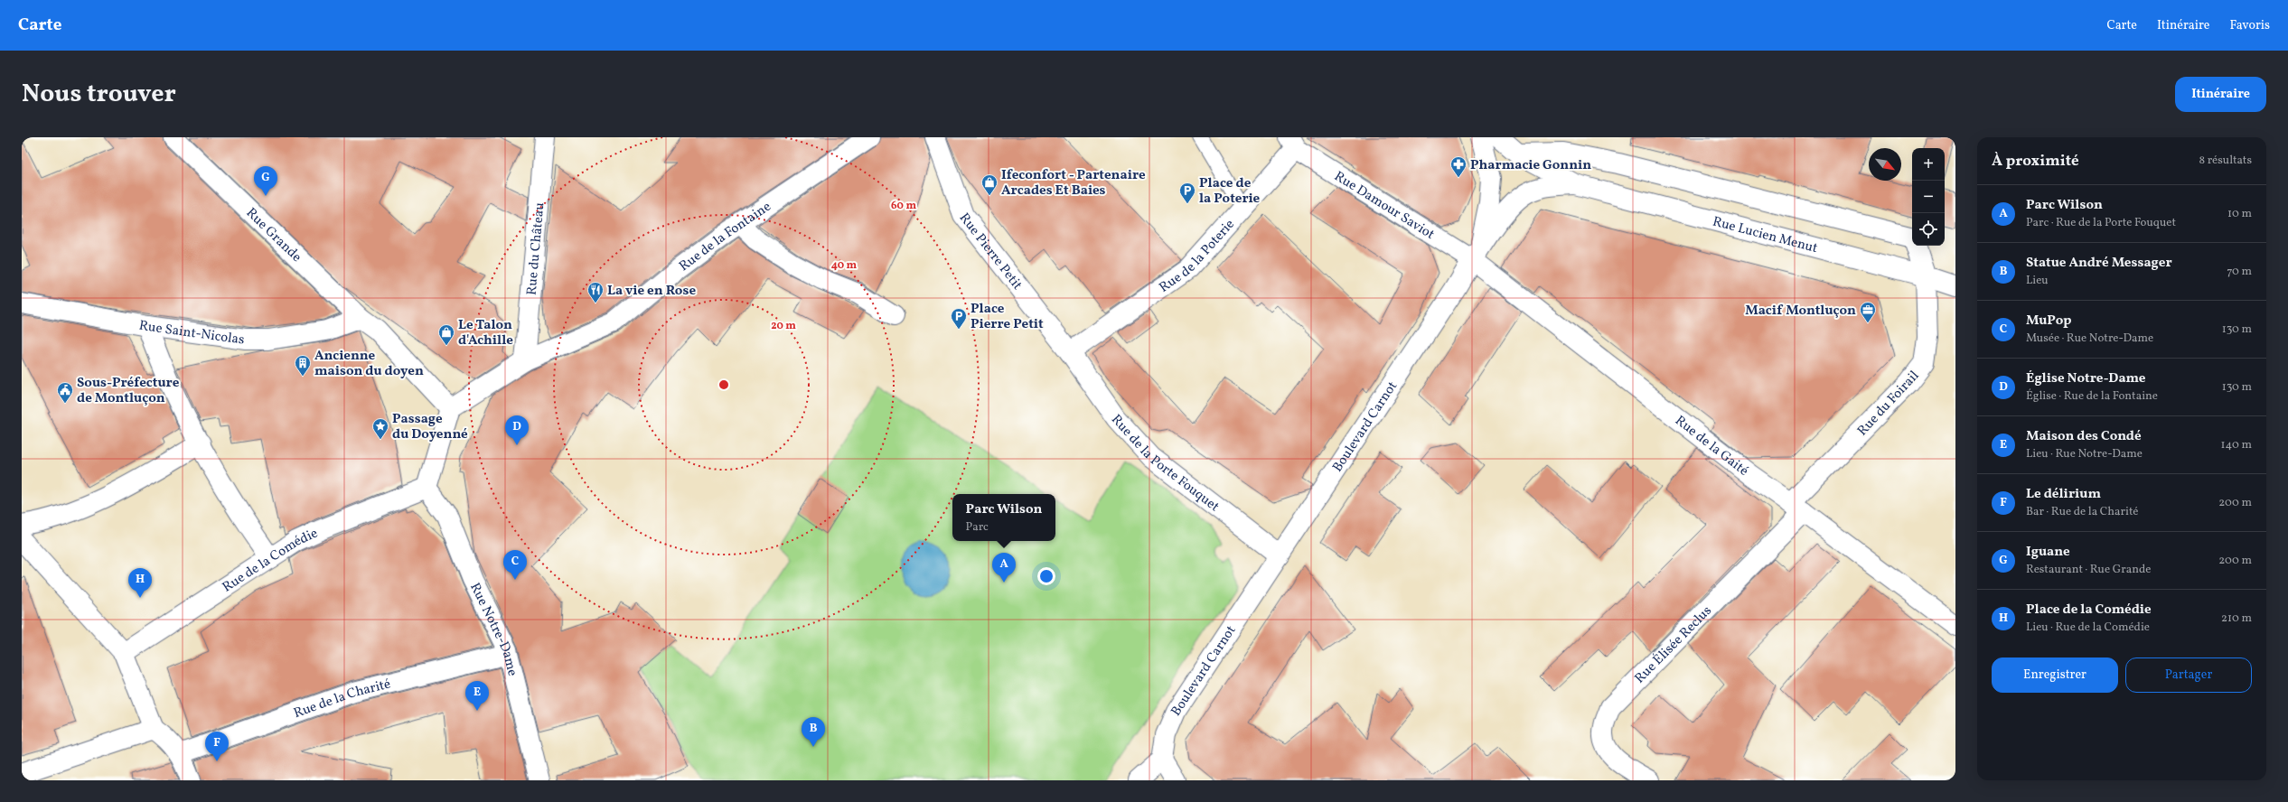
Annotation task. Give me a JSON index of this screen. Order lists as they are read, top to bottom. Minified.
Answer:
{"streets":{"street":["Rue Damour Saviot","Rue Grande","Rue Lucien Menut","Rue de la Fontaine","Rue du Château","Rue Pierre Petit","Rue de la Poterie","Rue Saint-Nicolas","Rue du Foirail","Boulevard Carnot","Rue de la Gaité","Rue de la Porte Fouquet","Rue de la Comédie","Rue Notre-Dame","Rue Élisée Reclus","Rue de la Charité"]},"crossings":[["Rue Damour Saviot","Rue de la Poterie"],["Rue Damour Saviot","Boulevard Carnot"],["Rue Damour Saviot","Rue de la Gaité"],["Rue Grande","Rue de la Fontaine"],["Rue Grande","Rue Saint-Nicolas"],["Rue Lucien Menut","Rue du Foirail"],["Rue Lucien Menut","Boulevard Carnot"],["Rue de la Fontaine","Rue du Château"],["Rue Pierre Petit","Rue de la Poterie"],["Rue Pierre Petit","Rue de la Porte Fouquet"],["Rue de la Poterie","Rue de la Porte Fouquet"],["Rue du Foirail","Rue de la Gaité"],["Rue du Foirail","Rue Élisée Reclus"],["Boulevard Carnot","Rue de la Gaité"],["Boulevard Carnot","Rue de la Porte Fouquet"],["Rue de la Gaité","Rue Élisée Reclus"],["Rue de la Comédie","Rue Notre-Dame"],["Rue Notre-Dame","Rue de la Charité"]],"places":{"pharmacy":["Pharmacie Gonnin"],"shop":["Ifeconfort - Partenaire Arcades Et Baies","Le Talon d'Achille"],"parking":["Place de la Poterie","Place Pierre Petit"],"restaurant":["La vie en Rose"],"office":["Macif Montluçon"],"building":["Ancienne maison du doyen"],"public building":["Sous-Préfecture de Montluçon"],"place":["Passage du Doyenné"]},"north":"bottom right","page":{"header":"Carte","nav":["Carte","Itinéraire","Favoris"],"title":"Nous trouver","buttons":["Itinéraire",["Enregistrer","Partager"]],"heading":["À proximité","8 résultats"],"map_buttons":["+","−"],"pins":["G","D","C","A","H","E","B","F"],"list":[{"mark":"A","name":"Parc Wilson","note":"Parc · Rue de la Porte Fouquet","value":"10 m"},{"mark":"B","name":"Statue André Messager","note":"Lieu","value":"70 m"},{"mark":"C","name":"MuPop","note":"Musée · Rue Notre-Dame","value":"130 m"},{"mark":"D","name":"Église Notre-Dame","note":"Église · Rue de la Fontaine","value":"130 m"},{"mark":"E","name":"Maison des Condé","note":"Lieu · Rue Notre-Dame","value":"140 m"},{"mark":"F","name":"Le délirium","note":"Bar · Rue de la Charité","value":"200 m"},{"mark":"G","name":"Iguane","note":"Restaurant · Rue Grande","value":"200 m"},{"mark":"H","name":"Place de la Comédie","note":"Lieu · Rue de la Comédie","value":"210 m"}],"popup":["Parc Wilson","Parc"]},"rings":["60 m","40 m","20 m"]}
